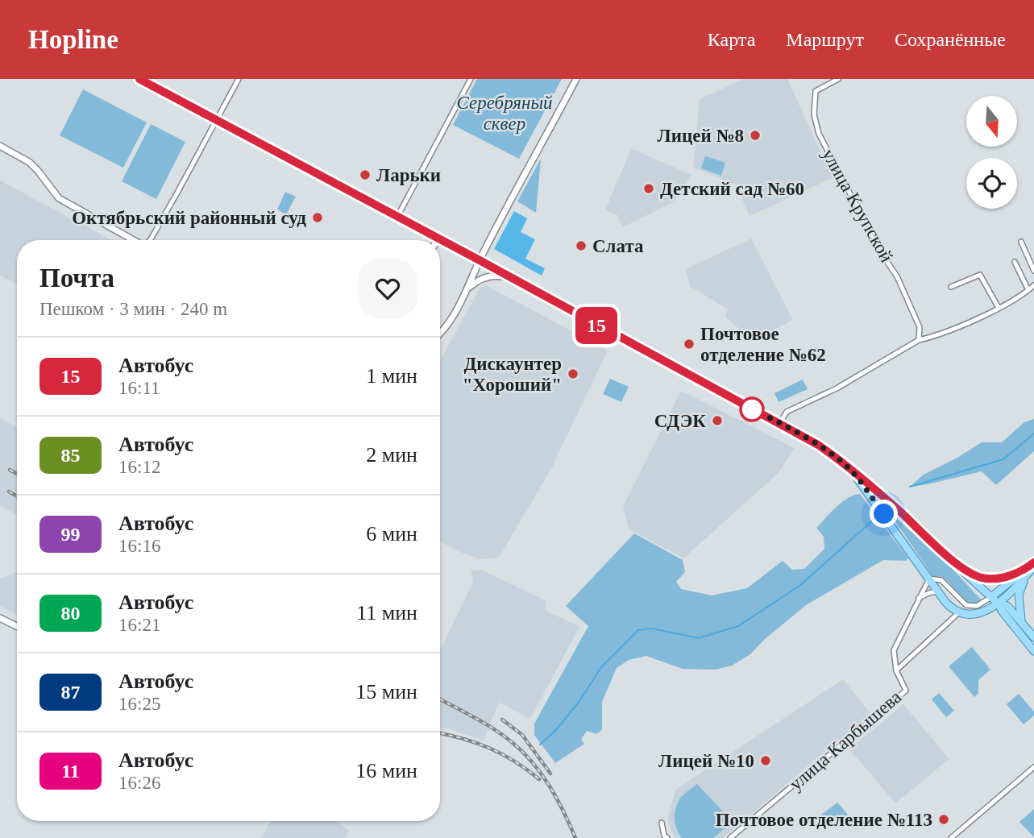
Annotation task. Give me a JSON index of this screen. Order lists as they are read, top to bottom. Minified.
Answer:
{"streets":{"street":["улица Крупской","улица Карбышева"]},"parks":["Серебряный сквер"],"places":["Лицей №8","Ларьки","Детский сад №60","Октябрьский районный суд","Слата","Почтовое отделение №62","Дискаунтер \"Хороший\"","СДЭК","Лицей №10","Почтовое отделение №113"],"lines":["bus line 15"],"north":"bottom","page":{"header":"Hopline","nav":["Карта","Маршрут","Сохранённые"],"on_map":"15","heading":["Почта","Пешком · 3 мин · 240 m"],"list":[{"mark":"15","name":"Автобус","note":"16:11","value":"1 мин"},{"mark":"85","name":"Автобус","note":"16:12","value":"2 мин"},{"mark":"99","name":"Автобус","note":"16:16","value":"6 мин"},{"mark":"80","name":"Автобус","note":"16:21","value":"11 мин"},{"mark":"87","name":"Автобус","note":"16:25","value":"15 мин"},{"mark":"11","name":"Автобус","note":"16:26","value":"16 мин"}]}}
